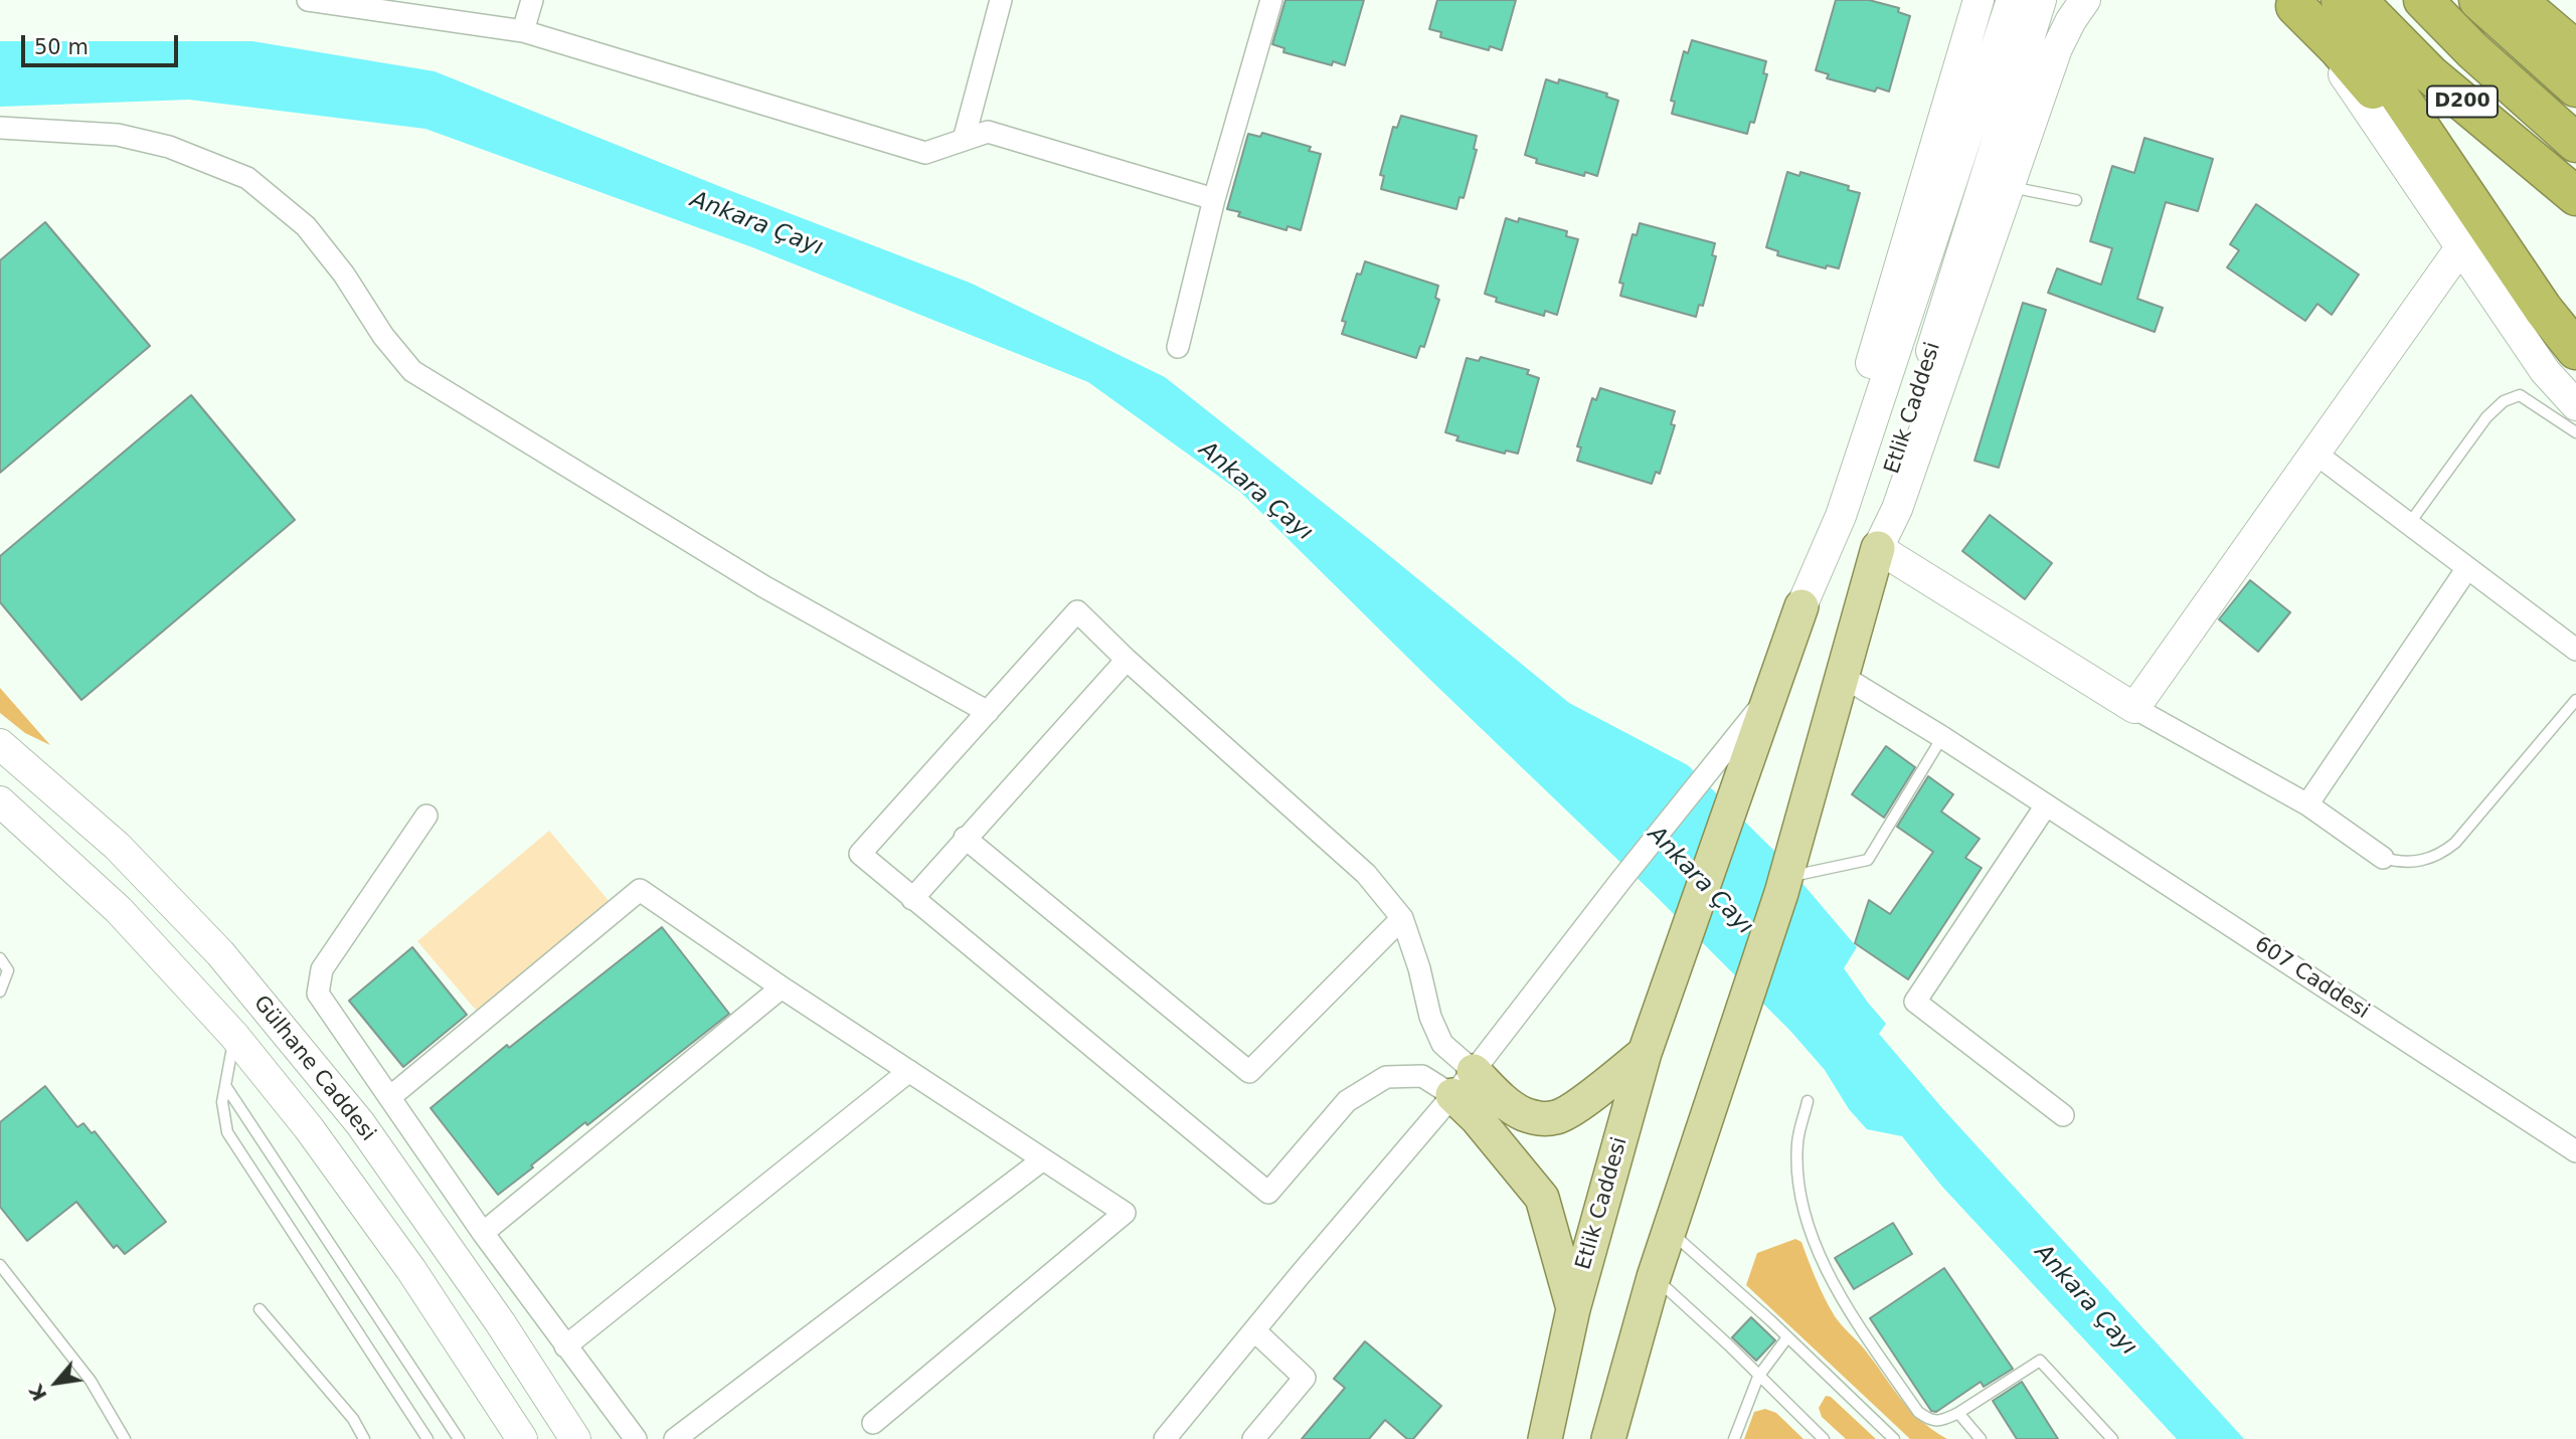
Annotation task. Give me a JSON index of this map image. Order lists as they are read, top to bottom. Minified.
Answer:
{"streets":{"highway":["D200"],"main road":["Etlik Caddesi","Gülhane Caddesi"],"street":["607 Caddesi"]},"crossings":[["Etlik Caddesi","607 Caddesi"]],"water":["Ankara Çayı"],"scale_bar":"50 m","north":"bottom left"}
